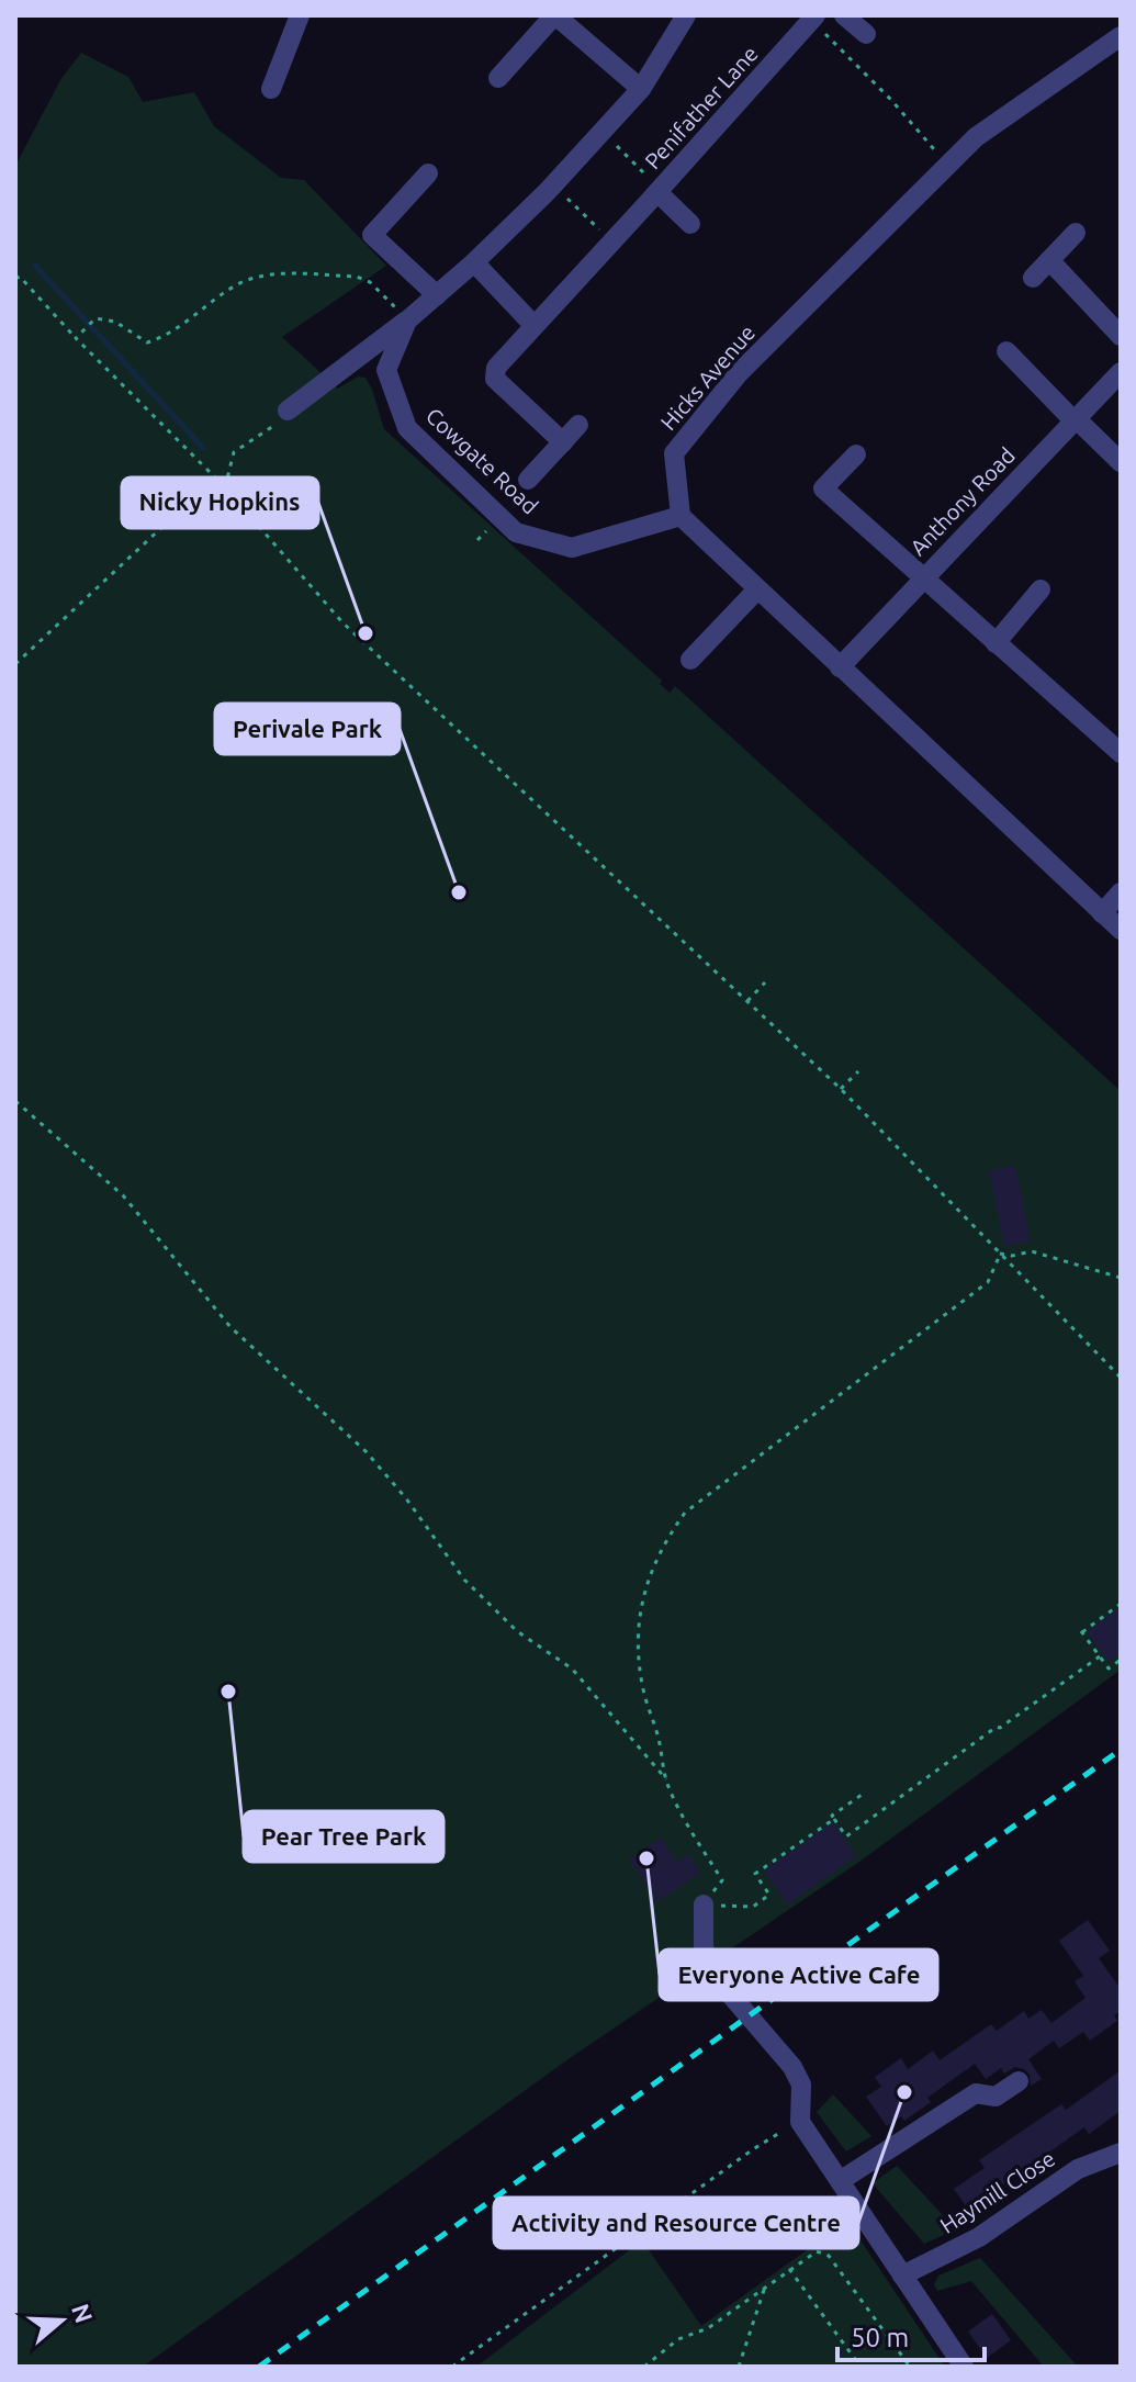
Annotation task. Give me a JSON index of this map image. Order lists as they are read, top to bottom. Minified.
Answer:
{"streets":{"street":["Penifather Lane","Hicks Avenue","Cowgate Road","Anthony Road","Haymill Close"]},"crossings":[["Hicks Avenue","Cowgate Road"]],"places":["Nicky Hopkins","Perivale Park","Pear Tree Park","Everyone Active Cafe","Activity and Resource Centre"],"scale_bar":"50 m","north":"right"}
